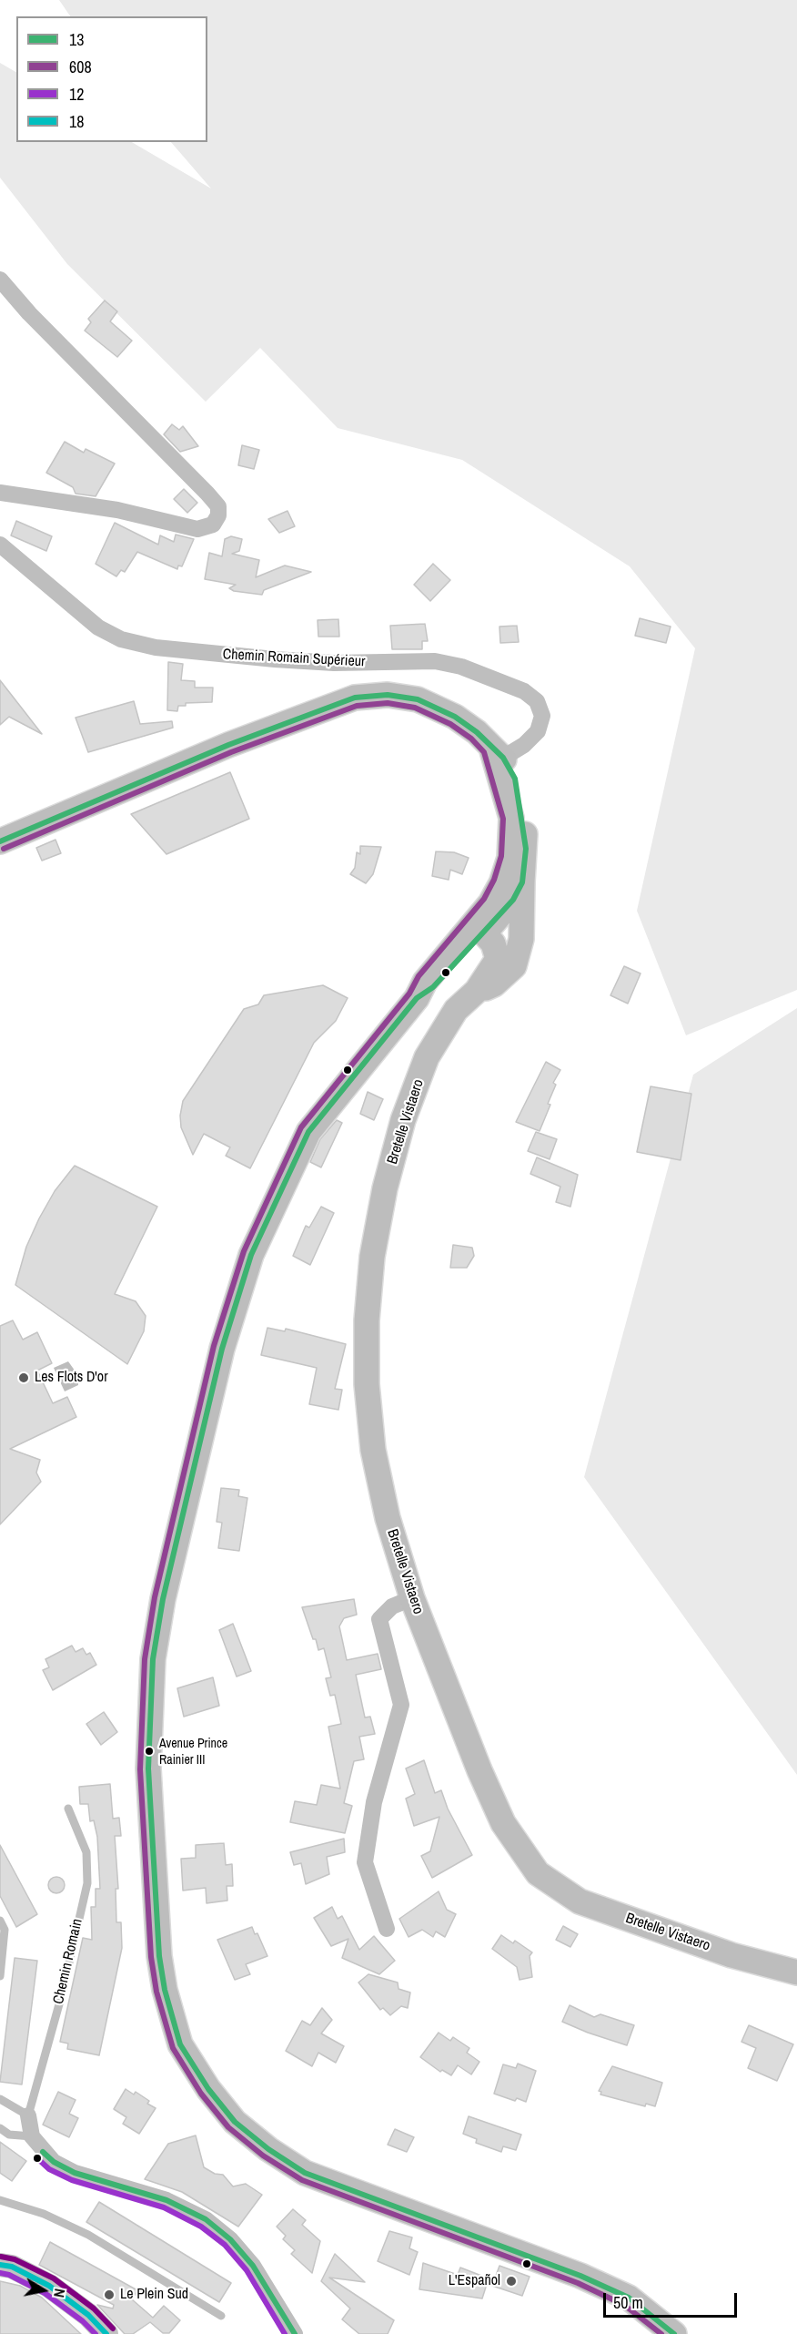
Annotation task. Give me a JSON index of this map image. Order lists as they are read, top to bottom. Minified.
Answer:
{"streets":{"main road":["Bretelle Vistaero"],"street":["Chemin Romain Supérieur","Chemin Romain"]},"crossings":[["Chemin Romain Supérieur","Bretelle Vistaero"]],"places":["Les Flots D'or","Avenue Prince Rainier III","L'Español","Le Plein Sud"],"lines":["transit line 13","transit line 608","transit line 12","transit line 18"],"legend":["13","608","12","18"],"scale_bar":"50 m","north":"right"}
